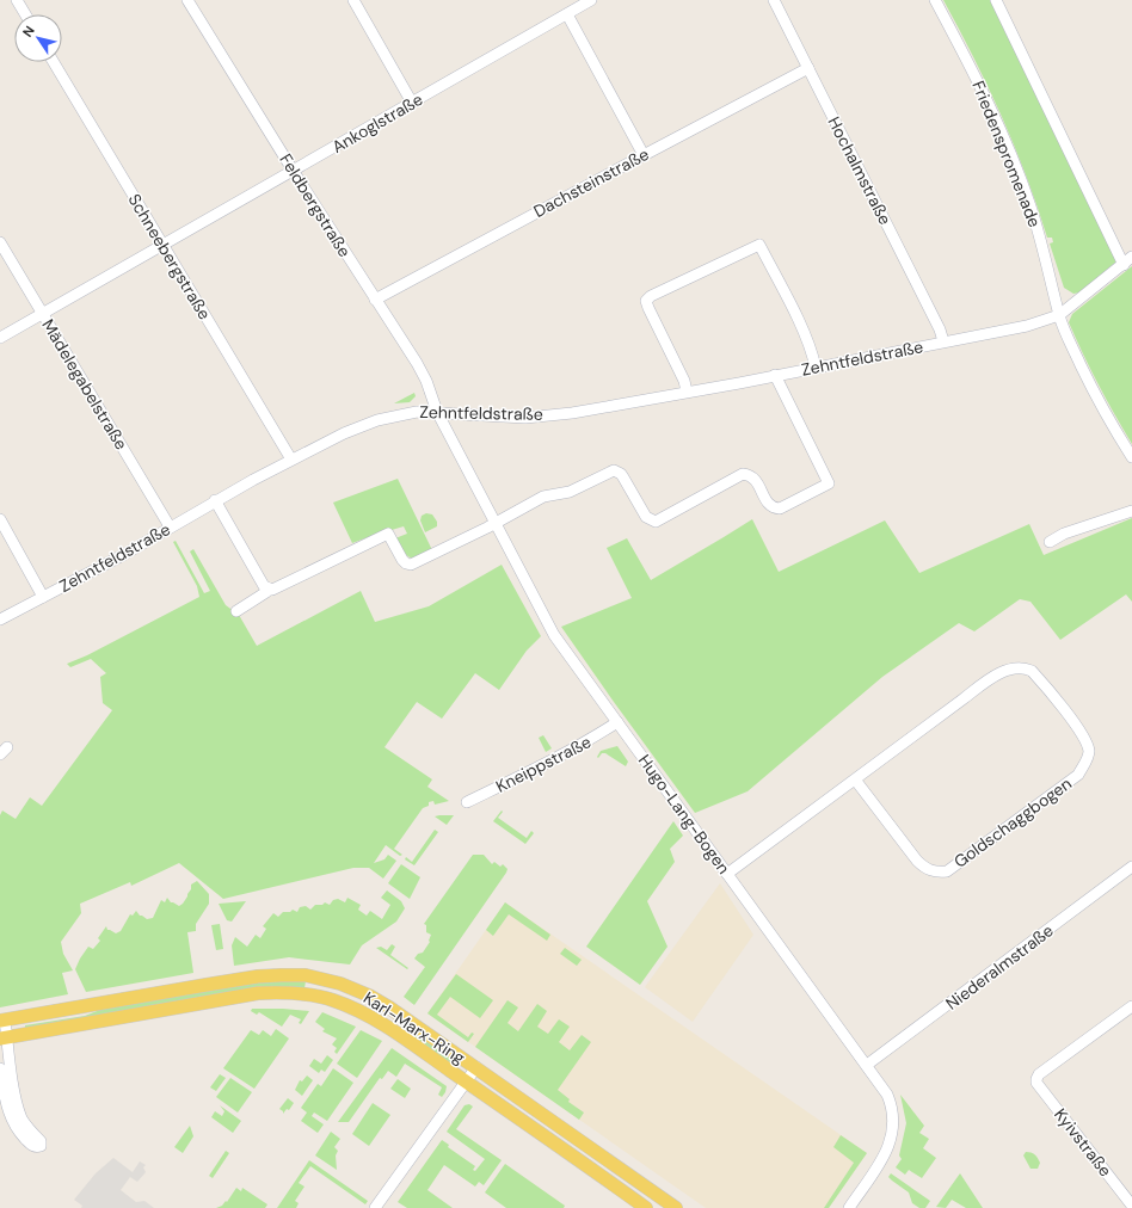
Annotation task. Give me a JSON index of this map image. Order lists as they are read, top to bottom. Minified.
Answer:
{"streets":{"main road":["Karl-Marx-Ring"],"street":["Ankoglstraße","Friedenspromenade","Hochalmstraße","Dachsteinstraße","Feldbergstraße","Schneebergstraße","Zehntfeldstraße","Mädelegabelstraße","Kneippstraße","Hugo-Lang-Bogen","Goldschaggbogen","Niederalmstraße","Kyivstraße"]},"crossings":[["Ankoglstraße","Feldbergstraße"],["Ankoglstraße","Schneebergstraße"],["Ankoglstraße","Mädelegabelstraße"],["Friedenspromenade","Zehntfeldstraße"],["Hochalmstraße","Dachsteinstraße"],["Hochalmstraße","Zehntfeldstraße"],["Dachsteinstraße","Feldbergstraße"],["Feldbergstraße","Zehntfeldstraße"],["Feldbergstraße","Hugo-Lang-Bogen"],["Schneebergstraße","Zehntfeldstraße"],["Zehntfeldstraße","Mädelegabelstraße"],["Zehntfeldstraße","Hugo-Lang-Bogen"],["Kneippstraße","Hugo-Lang-Bogen"],["Hugo-Lang-Bogen","Goldschaggbogen"],["Hugo-Lang-Bogen","Niederalmstraße"]],"north":"top left"}
